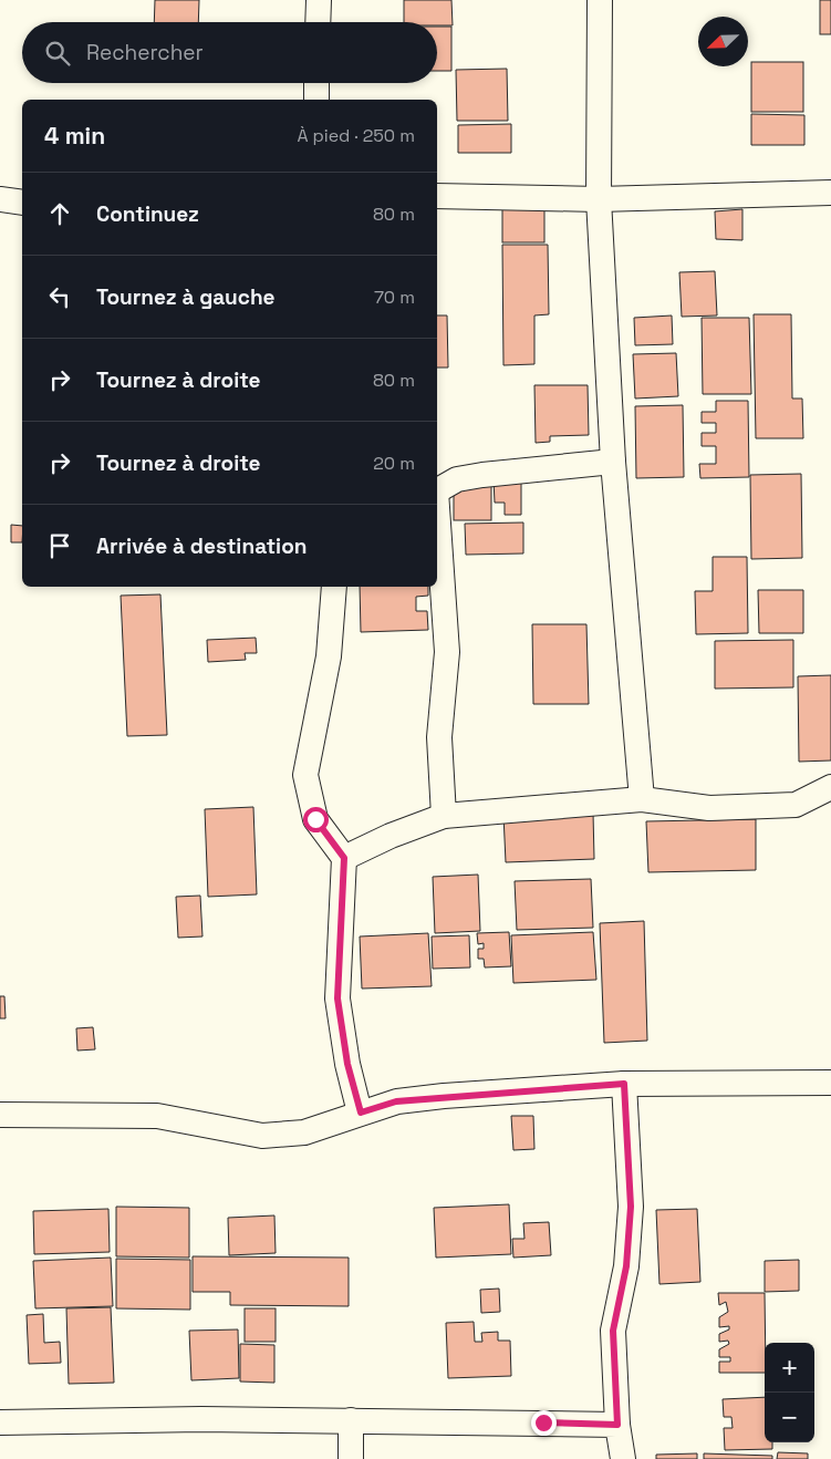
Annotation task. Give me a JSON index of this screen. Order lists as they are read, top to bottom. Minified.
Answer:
{"north":"bottom left","page":{"search":"Rechercher","heading":["4 min","À pied · 250 m"],"list":[["Continuez","80 m"],["Tournez à gauche","70 m"],["Tournez à droite","80 m"],["Tournez à droite","20 m"],"Arrivée à destination"],"map_buttons":["+","−"]}}
